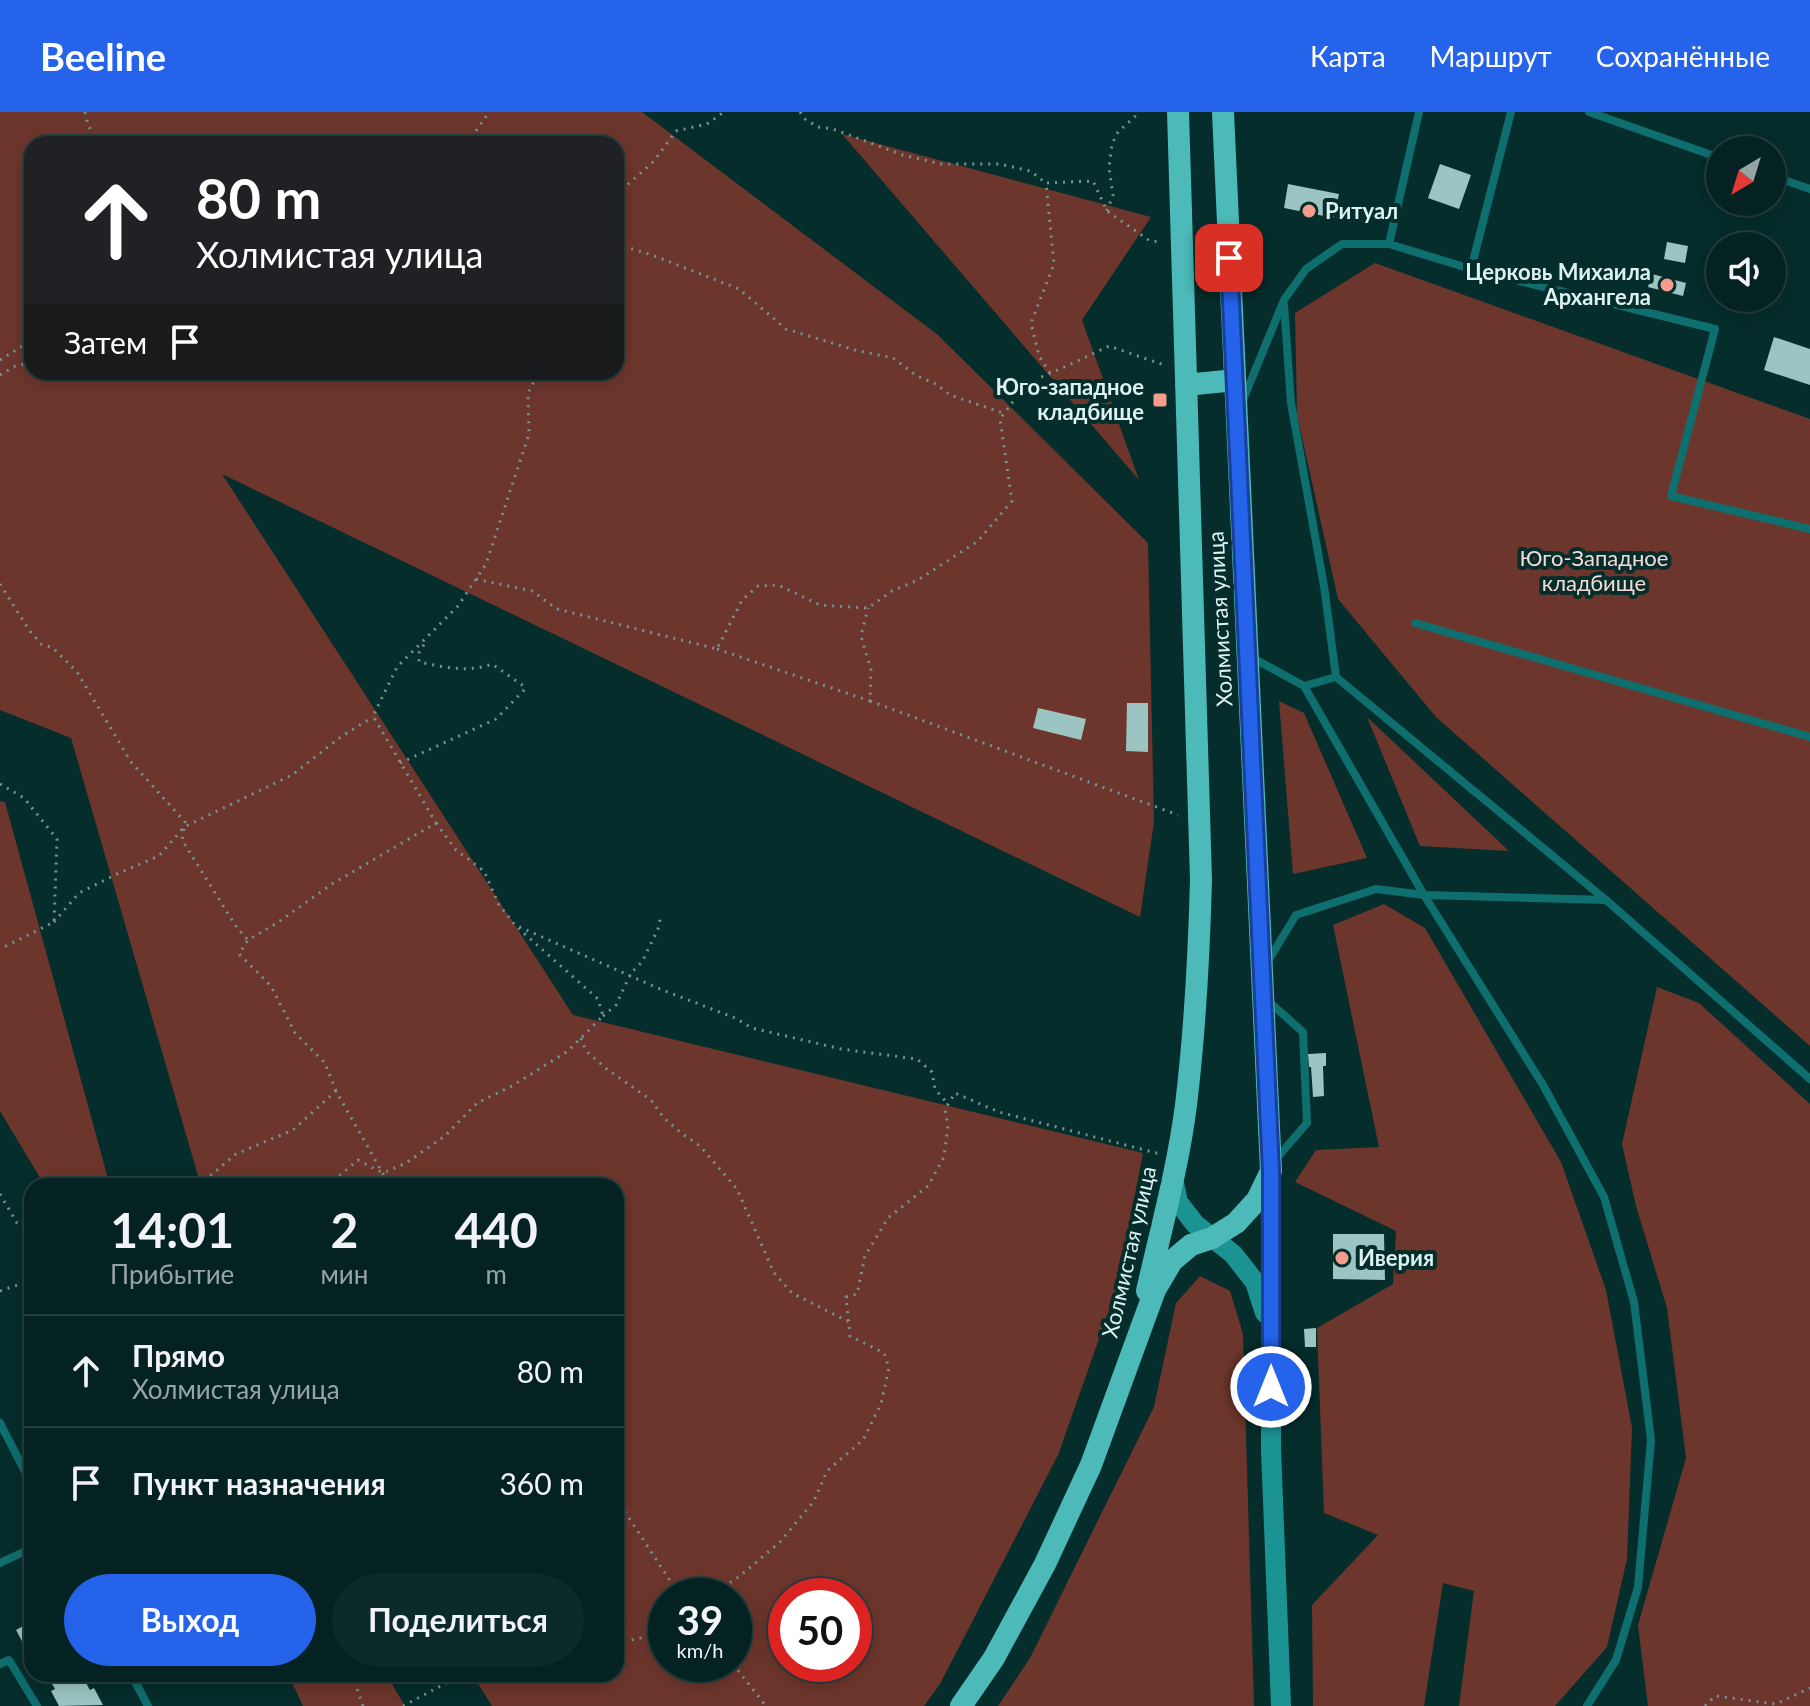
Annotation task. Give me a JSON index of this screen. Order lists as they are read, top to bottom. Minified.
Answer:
{"streets":{"highway":["Холмистая улица"]},"parks":["Юго-Западное кладбище"],"places":{"other":["Ритуал","Церковь Михаила Архангела","Иверия"],"transit":["Юго-западное кладбище"]},"north":"bottom left","page":{"header":"Beeline","nav":["Карта","Маршрут","Сохранённые"],"turn":["80 m","Холмистая улица"],"then":"Затем","eta":["14:01","Прибытие","2","мин","440","m"],"list":[{"name":"Прямо","note":"Холмистая улица","value":"80 m"},{"name":"Пункт назначения","value":"360 m"}],"buttons":["Выход","Поделиться"],"speed":"39 km/h","limit":"50"}}
